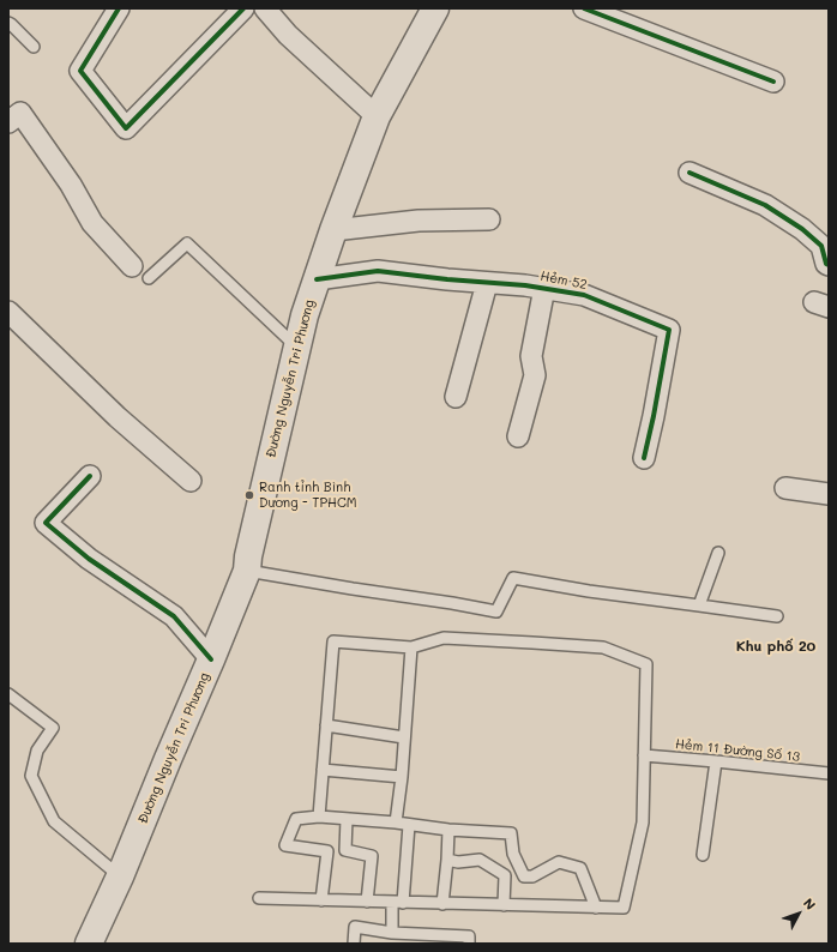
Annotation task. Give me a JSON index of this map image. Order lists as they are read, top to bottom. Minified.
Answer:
{"streets":{"main road":["Đường Nguyễn Tri Phương"],"street":["Hẻm 52"],"lane":["Hẻm 11 Đường Số 13"]},"crossings":[["Hẻm 52","Đường Nguyễn Tri Phương"]],"districts":["Khu phố 20"],"places":["Ranh tỉnh Bình Dương - TPHCM"],"north":"top right"}
